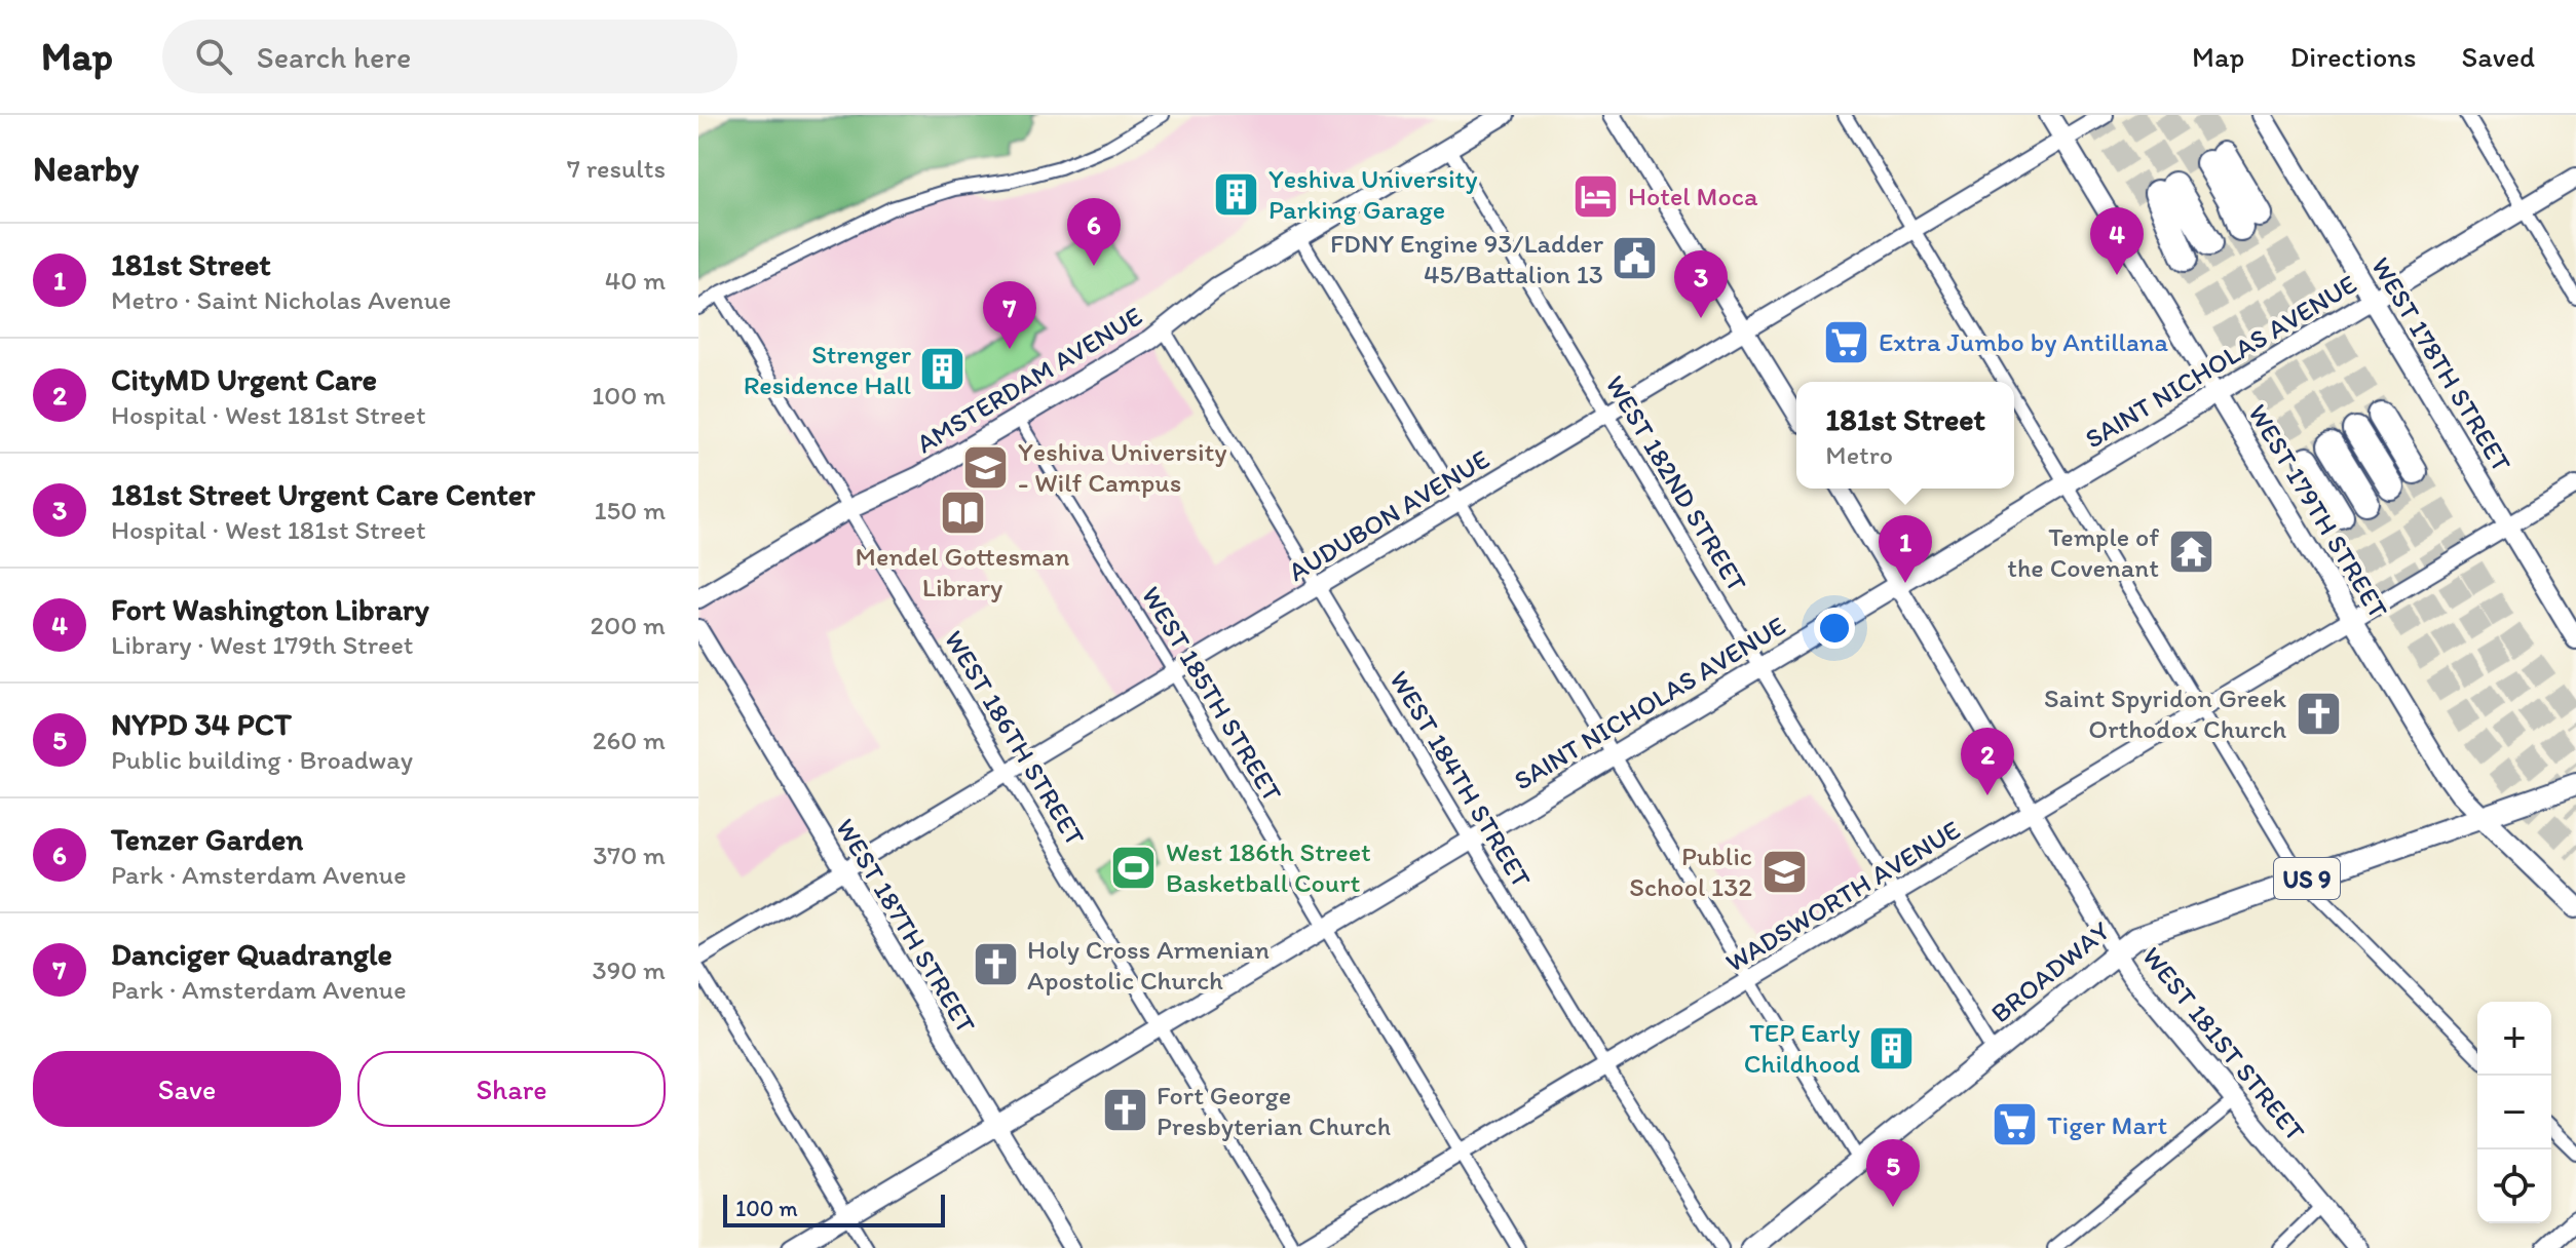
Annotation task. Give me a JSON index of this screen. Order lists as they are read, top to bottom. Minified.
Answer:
{"streets":{"main road":["SAINT NICHOLAS AVENUE","WEST 178TH STREET","AMSTERDAM AVENUE","WEST 179TH STREET","US 9","BROADWAY","WEST 181ST STREET"],"street":["WEST 182ND STREET","AUDUBON AVENUE","WEST 185TH STREET","WEST 186TH STREET","WEST 184TH STREET","WADSWORTH AVENUE","WEST 187TH STREET"]},"crossings":[["SAINT NICHOLAS AVENUE","WEST 178TH STREET"],["SAINT NICHOLAS AVENUE","WEST 182ND STREET"],["SAINT NICHOLAS AVENUE","WEST 179TH STREET"],["SAINT NICHOLAS AVENUE","WEST 185TH STREET"],["SAINT NICHOLAS AVENUE","WEST 186TH STREET"],["SAINT NICHOLAS AVENUE","WEST 184TH STREET"],["SAINT NICHOLAS AVENUE","WEST 187TH STREET"],["SAINT NICHOLAS AVENUE","WEST 181ST STREET"],["WEST 178TH STREET","WADSWORTH AVENUE"],["AMSTERDAM AVENUE","WEST 182ND STREET"],["AMSTERDAM AVENUE","WEST 185TH STREET"],["AMSTERDAM AVENUE","WEST 186TH STREET"],["AMSTERDAM AVENUE","WEST 184TH STREET"],["WEST 182ND STREET","AUDUBON AVENUE"],["WEST 182ND STREET","WADSWORTH AVENUE"],["WEST 182ND STREET","BROADWAY"],["WEST 179TH STREET","AUDUBON AVENUE"],["WEST 179TH STREET","WADSWORTH AVENUE"],["WEST 179TH STREET","BROADWAY"],["AUDUBON AVENUE","WEST 185TH STREET"],["AUDUBON AVENUE","WEST 186TH STREET"],["AUDUBON AVENUE","WEST 184TH STREET"],["AUDUBON AVENUE","WEST 187TH STREET"],["WEST 185TH STREET","WADSWORTH AVENUE"],["WEST 184TH STREET","WADSWORTH AVENUE"],["WADSWORTH AVENUE","WEST 181ST STREET"],["BROADWAY","WEST 181ST STREET"]],"places":{"building":["Yeshiva University Parking Garage","Strenger Residence Hall","TEP Early Childhood"],"hotel":["Hotel Moca"],"public building":["FDNY Engine 93/Ladder 45/Battalion 13"],"supermarket":["Extra Jumbo by Antillana","Tiger Mart"],"school or university":["Yeshiva University - Wilf Campus","Public School 132"],"library":["Mendel Gottesman Library"],"temple":["Temple of the Covenant"],"church":["Saint Spyridon Greek Orthodox Church","Holy Cross Armenian Apostolic Church","Fort George Presbyterian Church"],"sports":["West 186th Street Basketball Court"]},"scale_bar":"100 m","page":{"header":"Map","search":"Search here","nav":["Map","Directions","Saved"],"heading":["Nearby","7 results"],"pins":["6","4","3","7","1","2","5"],"list":[{"mark":"1","name":"181st Street","note":"Metro · Saint Nicholas Avenue","value":"40 m"},{"mark":"2","name":"CityMD Urgent Care","note":"Hospital · West 181st Street","value":"100 m"},{"mark":"3","name":"181st Street Urgent Care Center","note":"Hospital · West 181st Street","value":"150 m"},{"mark":"4","name":"Fort Washington Library","note":"Library · West 179th Street","value":"200 m"},{"mark":"5","name":"NYPD 34 PCT","note":"Public building · Broadway","value":"260 m"},{"mark":"6","name":"Tenzer Garden","note":"Park · Amsterdam Avenue","value":"370 m"},{"mark":"7","name":"Danciger Quadrangle","note":"Park · Amsterdam Avenue","value":"390 m"}],"popup":["181st Street","Metro"],"map_buttons":["+","−"],"buttons":["Save","Share"],"scale":"100 m"}}
